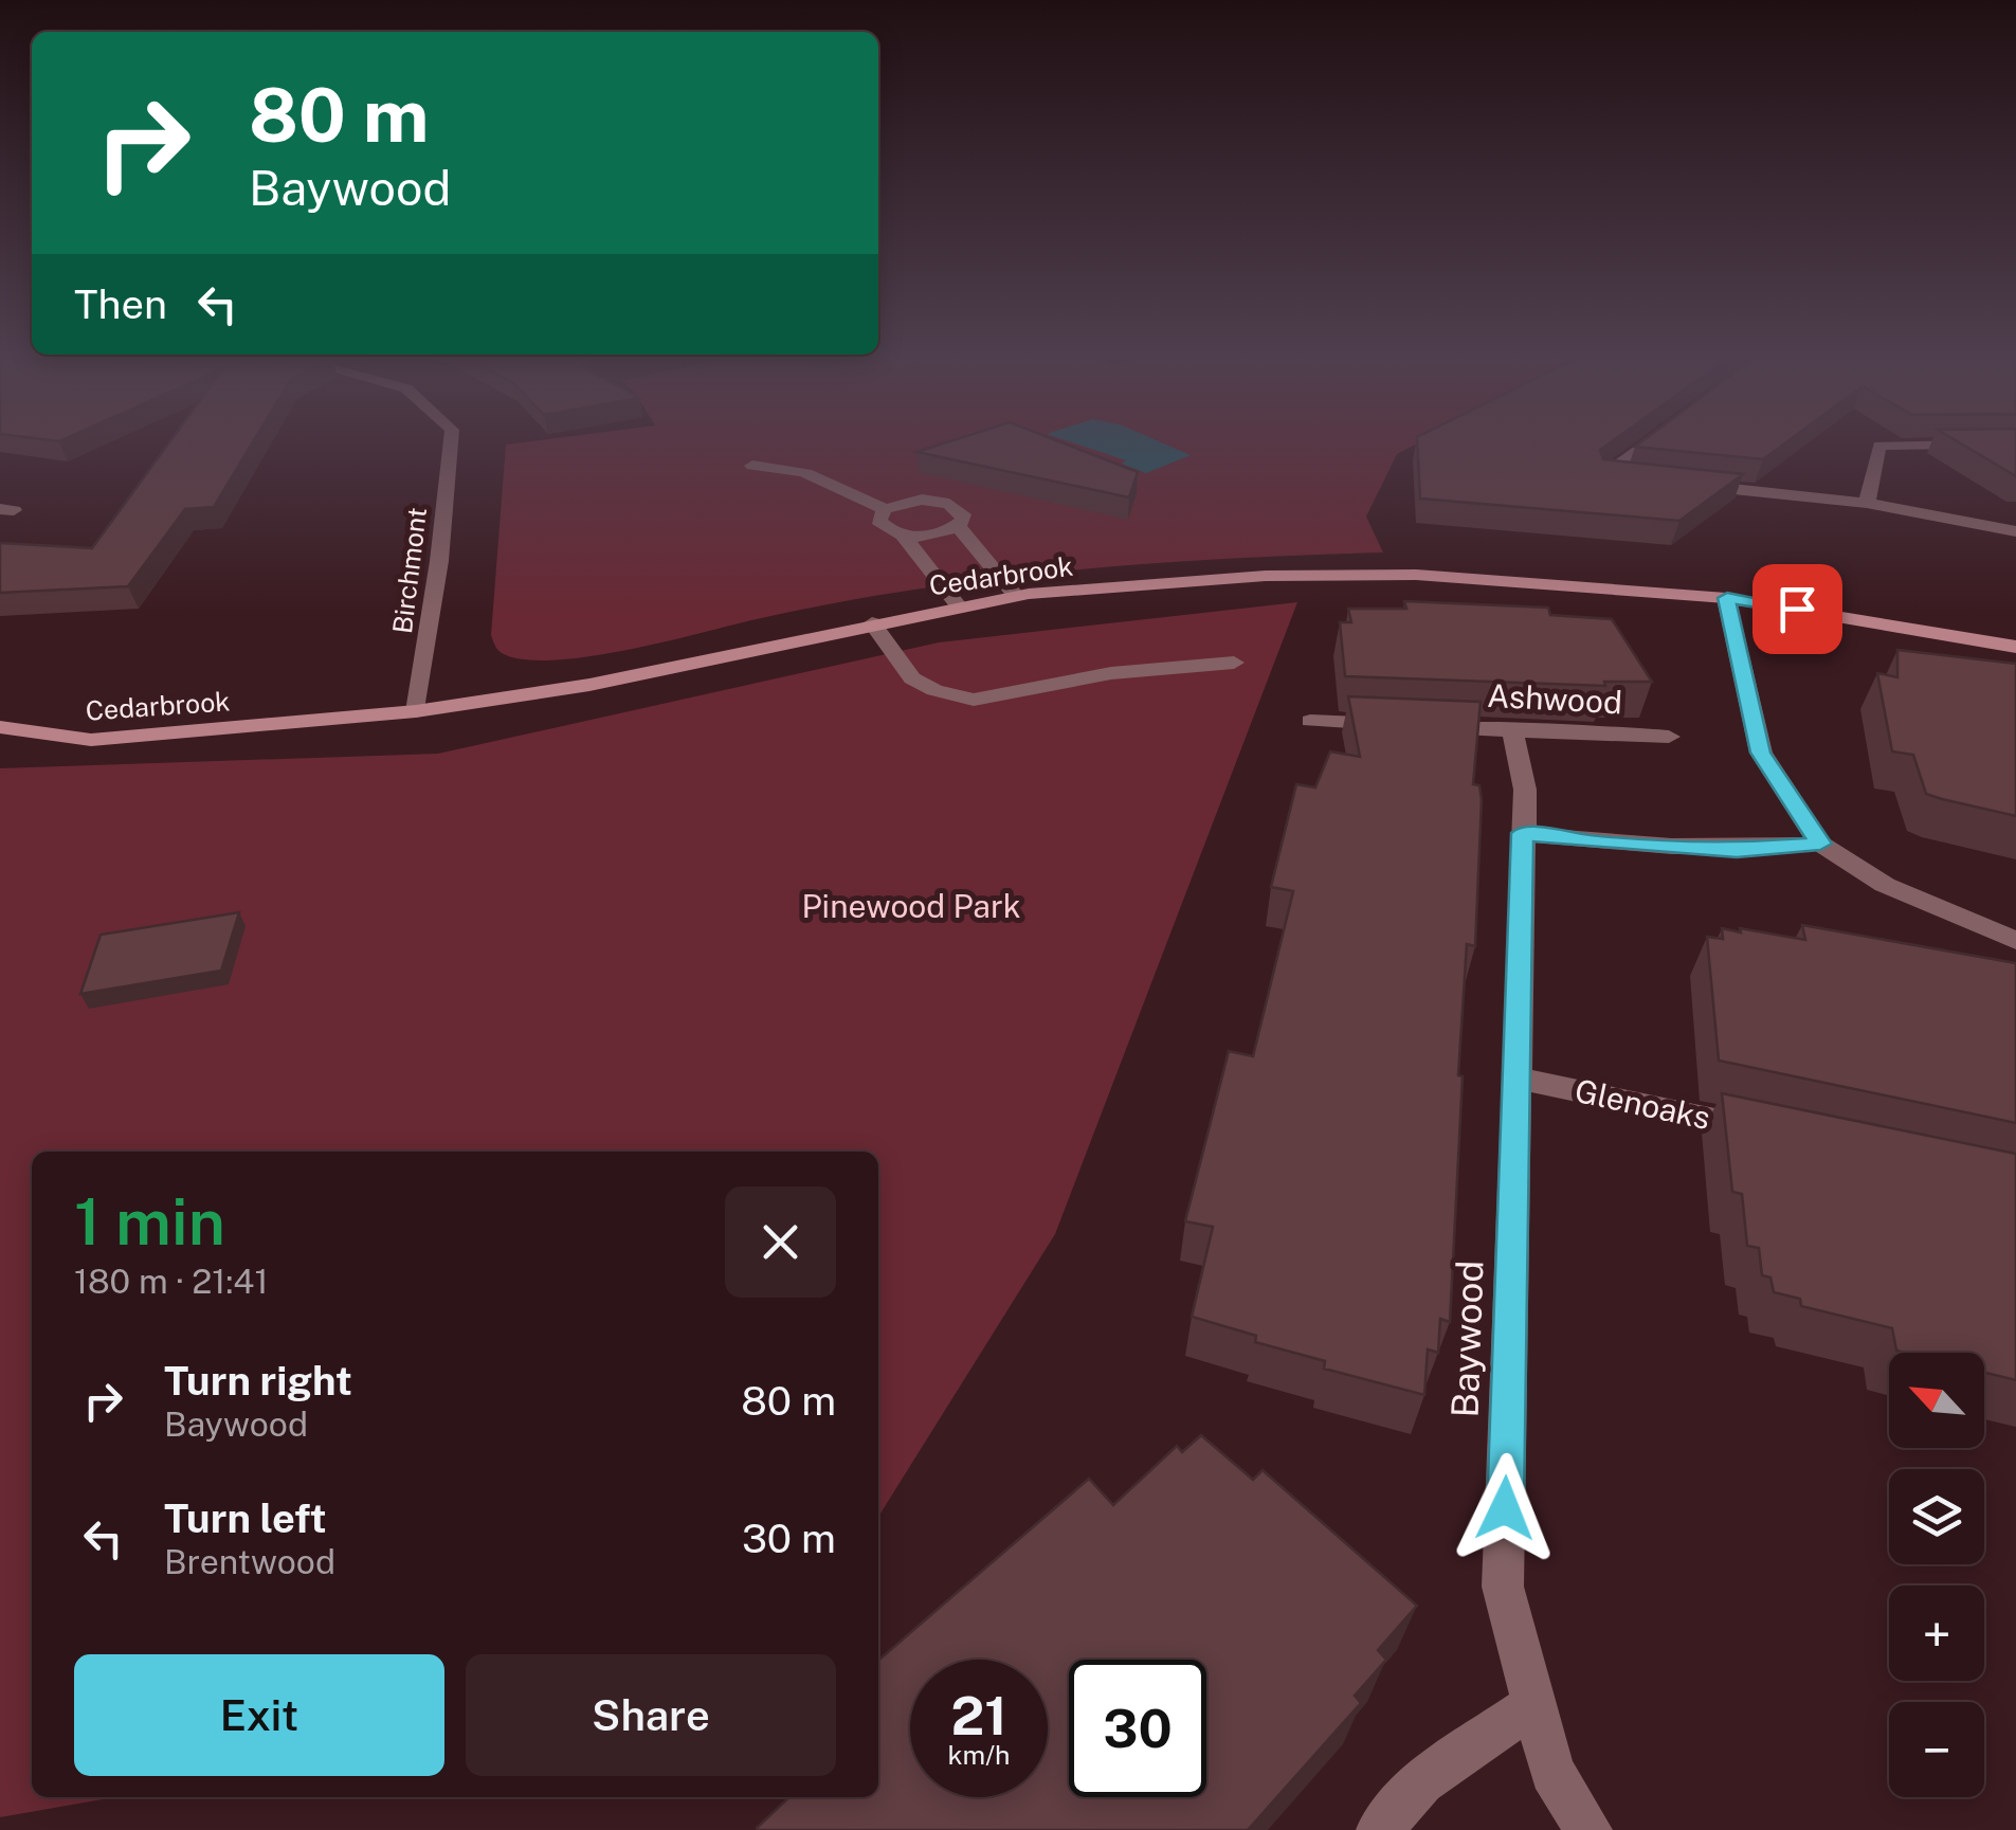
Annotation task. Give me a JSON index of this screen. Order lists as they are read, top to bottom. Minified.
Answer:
{"streets":{"street":["Birchmont","Cedarbrook","Ashwood","Glenoaks","Baywood"]},"crossings":[["Birchmont","Cedarbrook"],["Ashwood","Baywood"],["Glenoaks","Baywood"]],"parks":["Pinewood Park"],"north":"top left","page":{"turn":["80 m","Baywood"],"then":"Then","heading":["1 min","180 m · 21:41"],"list":[{"name":"Turn right","note":"Baywood","value":"80 m"},{"name":"Turn left","note":"Brentwood","value":"30 m"}],"map_buttons":["+","−"],"buttons":["Exit","Share"],"speed":"21 km/h","limit":"30"}}
